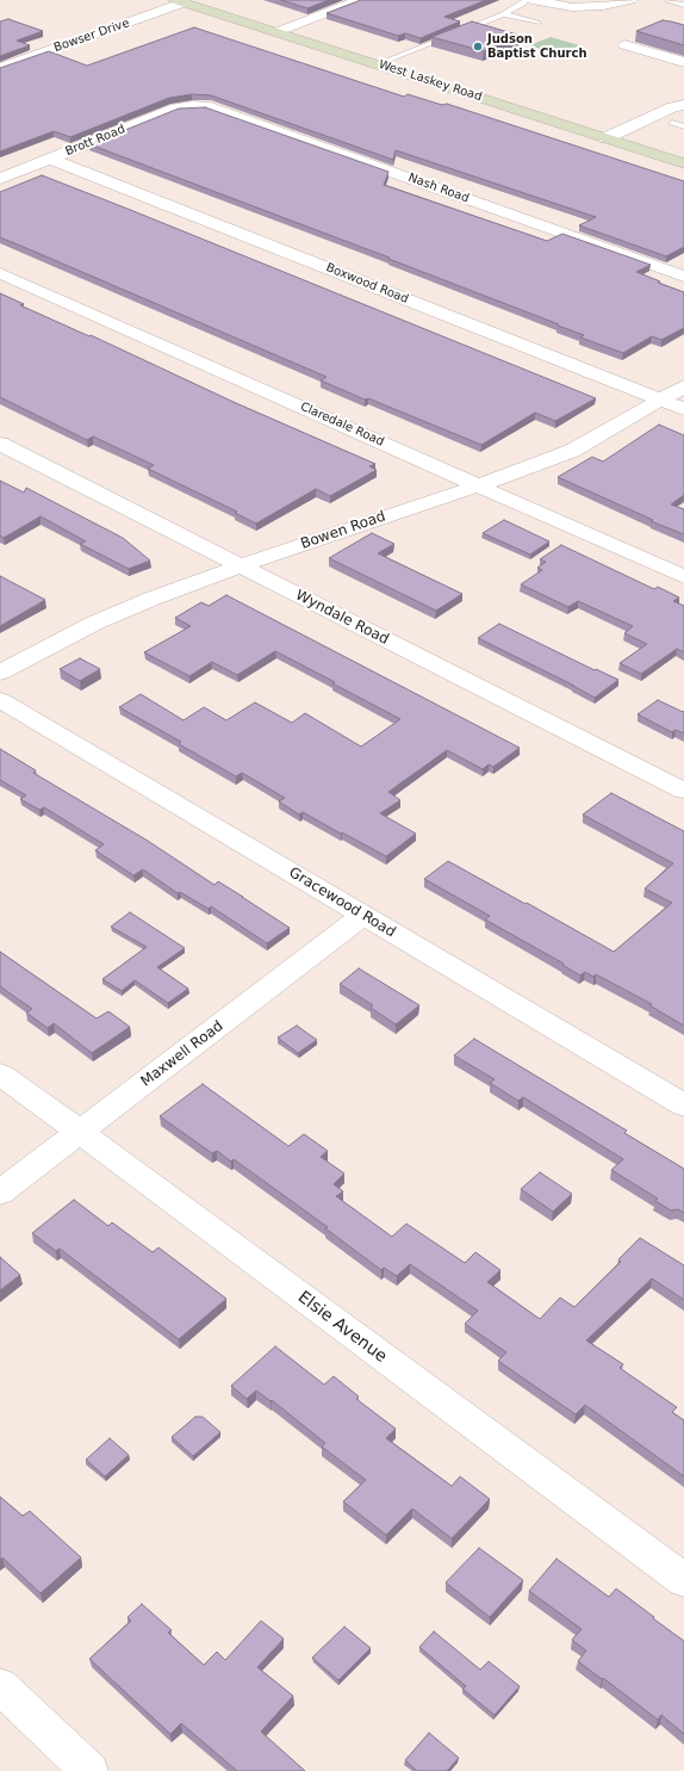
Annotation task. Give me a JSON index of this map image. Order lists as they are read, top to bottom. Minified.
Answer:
{"streets":{"main road":["West Laskey Road"],"street":["Bowser Drive","Brott Road","Nash Road","Boxwood Road","Claredale Road","Bowen Road","Wyndale Road","Gracewood Road","Maxwell Road","Elsie Avenue"]},"crossings":[["Bowser Drive","West Laskey Road"],["Brott Road","Nash Road"],["Brott Road","Boxwood Road"],["Boxwood Road","Bowen Road"],["Claredale Road","Bowen Road"],["Bowen Road","Wyndale Road"],["Gracewood Road","Maxwell Road"],["Maxwell Road","Elsie Avenue"]],"places":["Judson Baptist Church"]}
